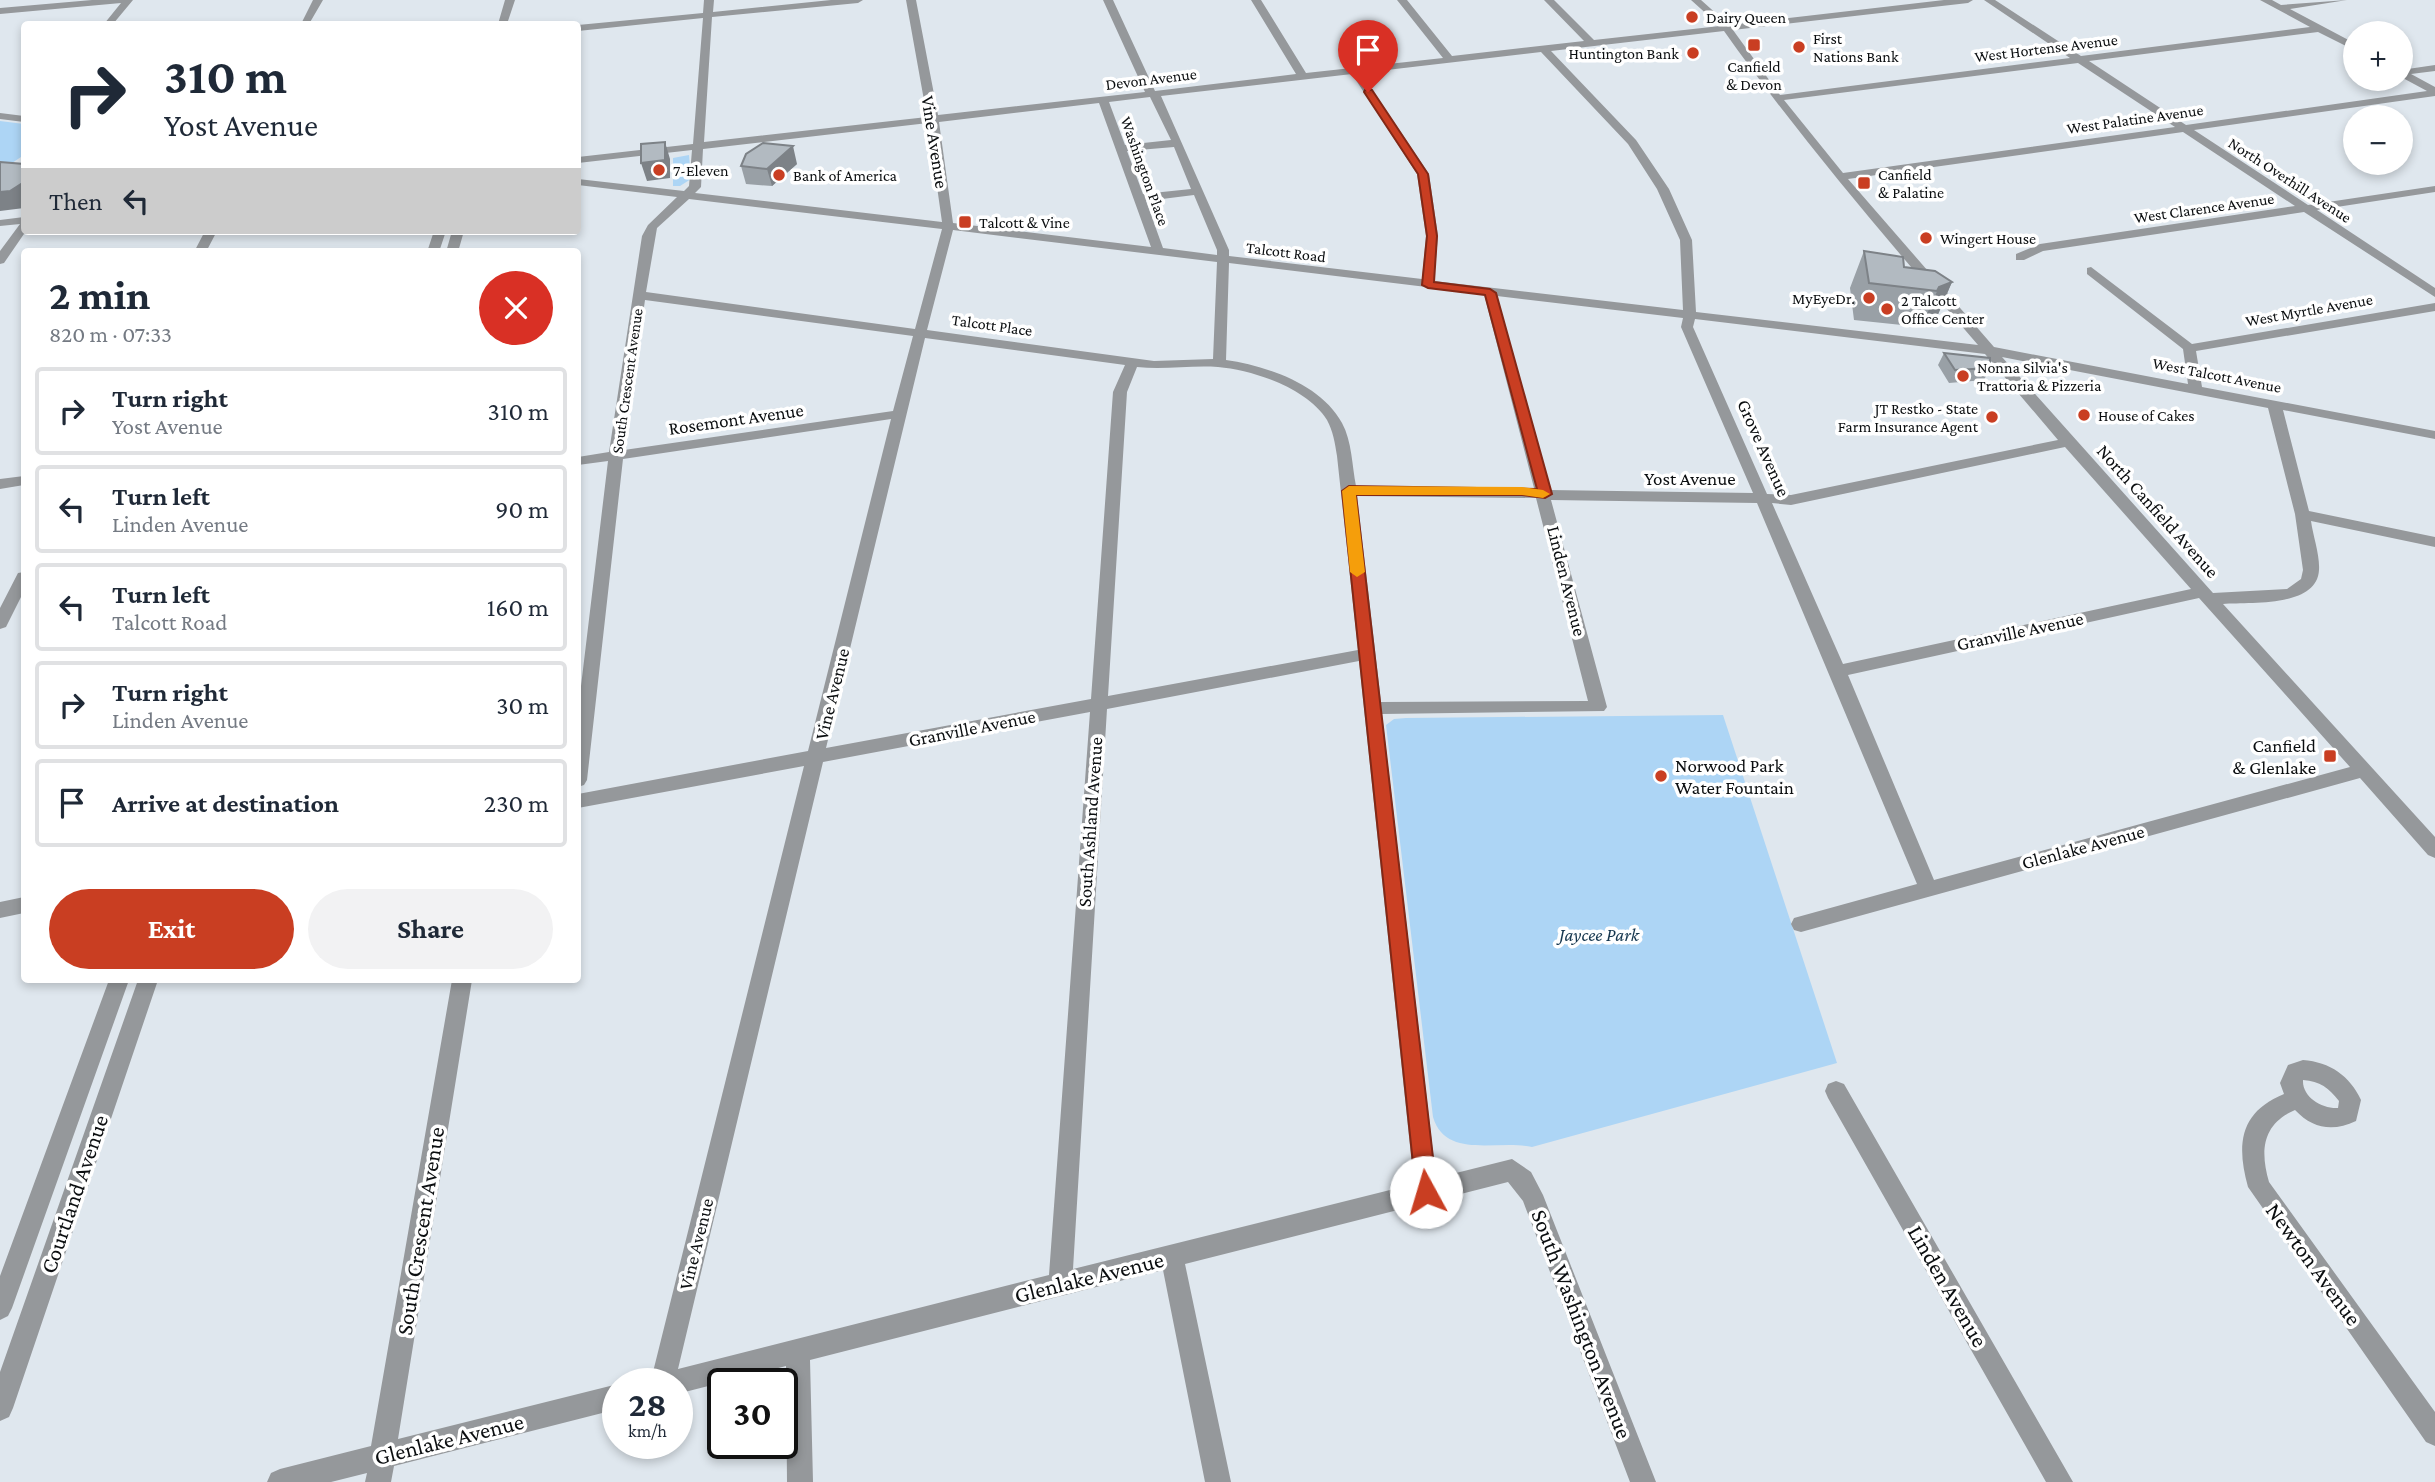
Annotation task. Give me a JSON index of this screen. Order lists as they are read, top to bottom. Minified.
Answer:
{"streets":{"street":["West Hortense Avenue","Devon Avenue","West Palatine Avenue","Vine Avenue","Washington Place","North Overhill Avenue","West Clarence Avenue","Talcott Road","West Myrtle Avenue","Talcott Place","West Talcott Avenue","South Crescent Avenue","Rosemont Avenue","Grove Avenue","Yost Avenue","North Canfield Avenue","Linden Avenue","Granville Avenue","South Ashland Avenue","Glenlake Avenue","Courtland Avenue","Newton Avenue","South Washington Avenue"]},"crossings":[["West Hortense Avenue","North Overhill Avenue"],["West Hortense Avenue","North Canfield Avenue"],["Devon Avenue","Vine Avenue"],["Devon Avenue","Washington Place"],["Devon Avenue","South Crescent Avenue"],["Devon Avenue","Grove Avenue"],["Devon Avenue","North Canfield Avenue"],["West Palatine Avenue","North Overhill Avenue"],["West Palatine Avenue","North Canfield Avenue"],["Vine Avenue","Talcott Road"],["Vine Avenue","Talcott Place"],["Vine Avenue","Rosemont Avenue"],["Vine Avenue","Granville Avenue"],["Washington Place","Talcott Road"],["North Overhill Avenue","West Clarence Avenue"],["Talcott Road","West Talcott Avenue"],["Talcott Road","South Crescent Avenue"],["Talcott Road","Grove Avenue"],["Talcott Road","North Canfield Avenue"],["Talcott Road","Linden Avenue"],["Talcott Place","South Crescent Avenue"],["Talcott Place","Yost Avenue"],["Talcott Place","South Ashland Avenue"],["West Talcott Avenue","North Canfield Avenue"],["South Crescent Avenue","Rosemont Avenue"],["South Crescent Avenue","Glenlake Avenue"],["Grove Avenue","Yost Avenue"],["Grove Avenue","Granville Avenue"],["Grove Avenue","Glenlake Avenue"],["Yost Avenue","North Canfield Avenue"],["Yost Avenue","Linden Avenue"],["North Canfield Avenue","Granville Avenue"],["North Canfield Avenue","Glenlake Avenue"],["Granville Avenue","South Ashland Avenue"],["South Ashland Avenue","Glenlake Avenue"],["Glenlake Avenue","South Washington Avenue"]],"parks":["Jaycee Park"],"places":{"other":["Dairy Queen","First Nations Bank","Huntington Bank","7-Eleven","Bank of America","Wingert House","MyEyeDr.","2 Talcott Office Center","Nonna Silvia's Trattoria & Pizzeria","House of Cakes","JT Restko - State Farm Insurance Agent","Norwood Park Water Fountain"],"transit":["Canfield & Devon","Canfield & Palatine","Talcott & Vine","Canfield & Glenlake"]},"page":{"map_buttons":["+","−"],"turn":["310 m","Yost Avenue"],"then":"Then","heading":["2 min","820 m · 07:33"],"list":[{"name":"Turn right","note":"Yost Avenue","value":"310 m"},{"name":"Turn left","note":"Linden Avenue","value":"90 m"},{"name":"Turn left","note":"Talcott Road","value":"160 m"},{"name":"Turn right","note":"Linden Avenue","value":"30 m"},{"name":"Arrive at destination","value":"230 m"}],"buttons":["Exit","Share"],"speed":"28 km/h","limit":"30"}}
